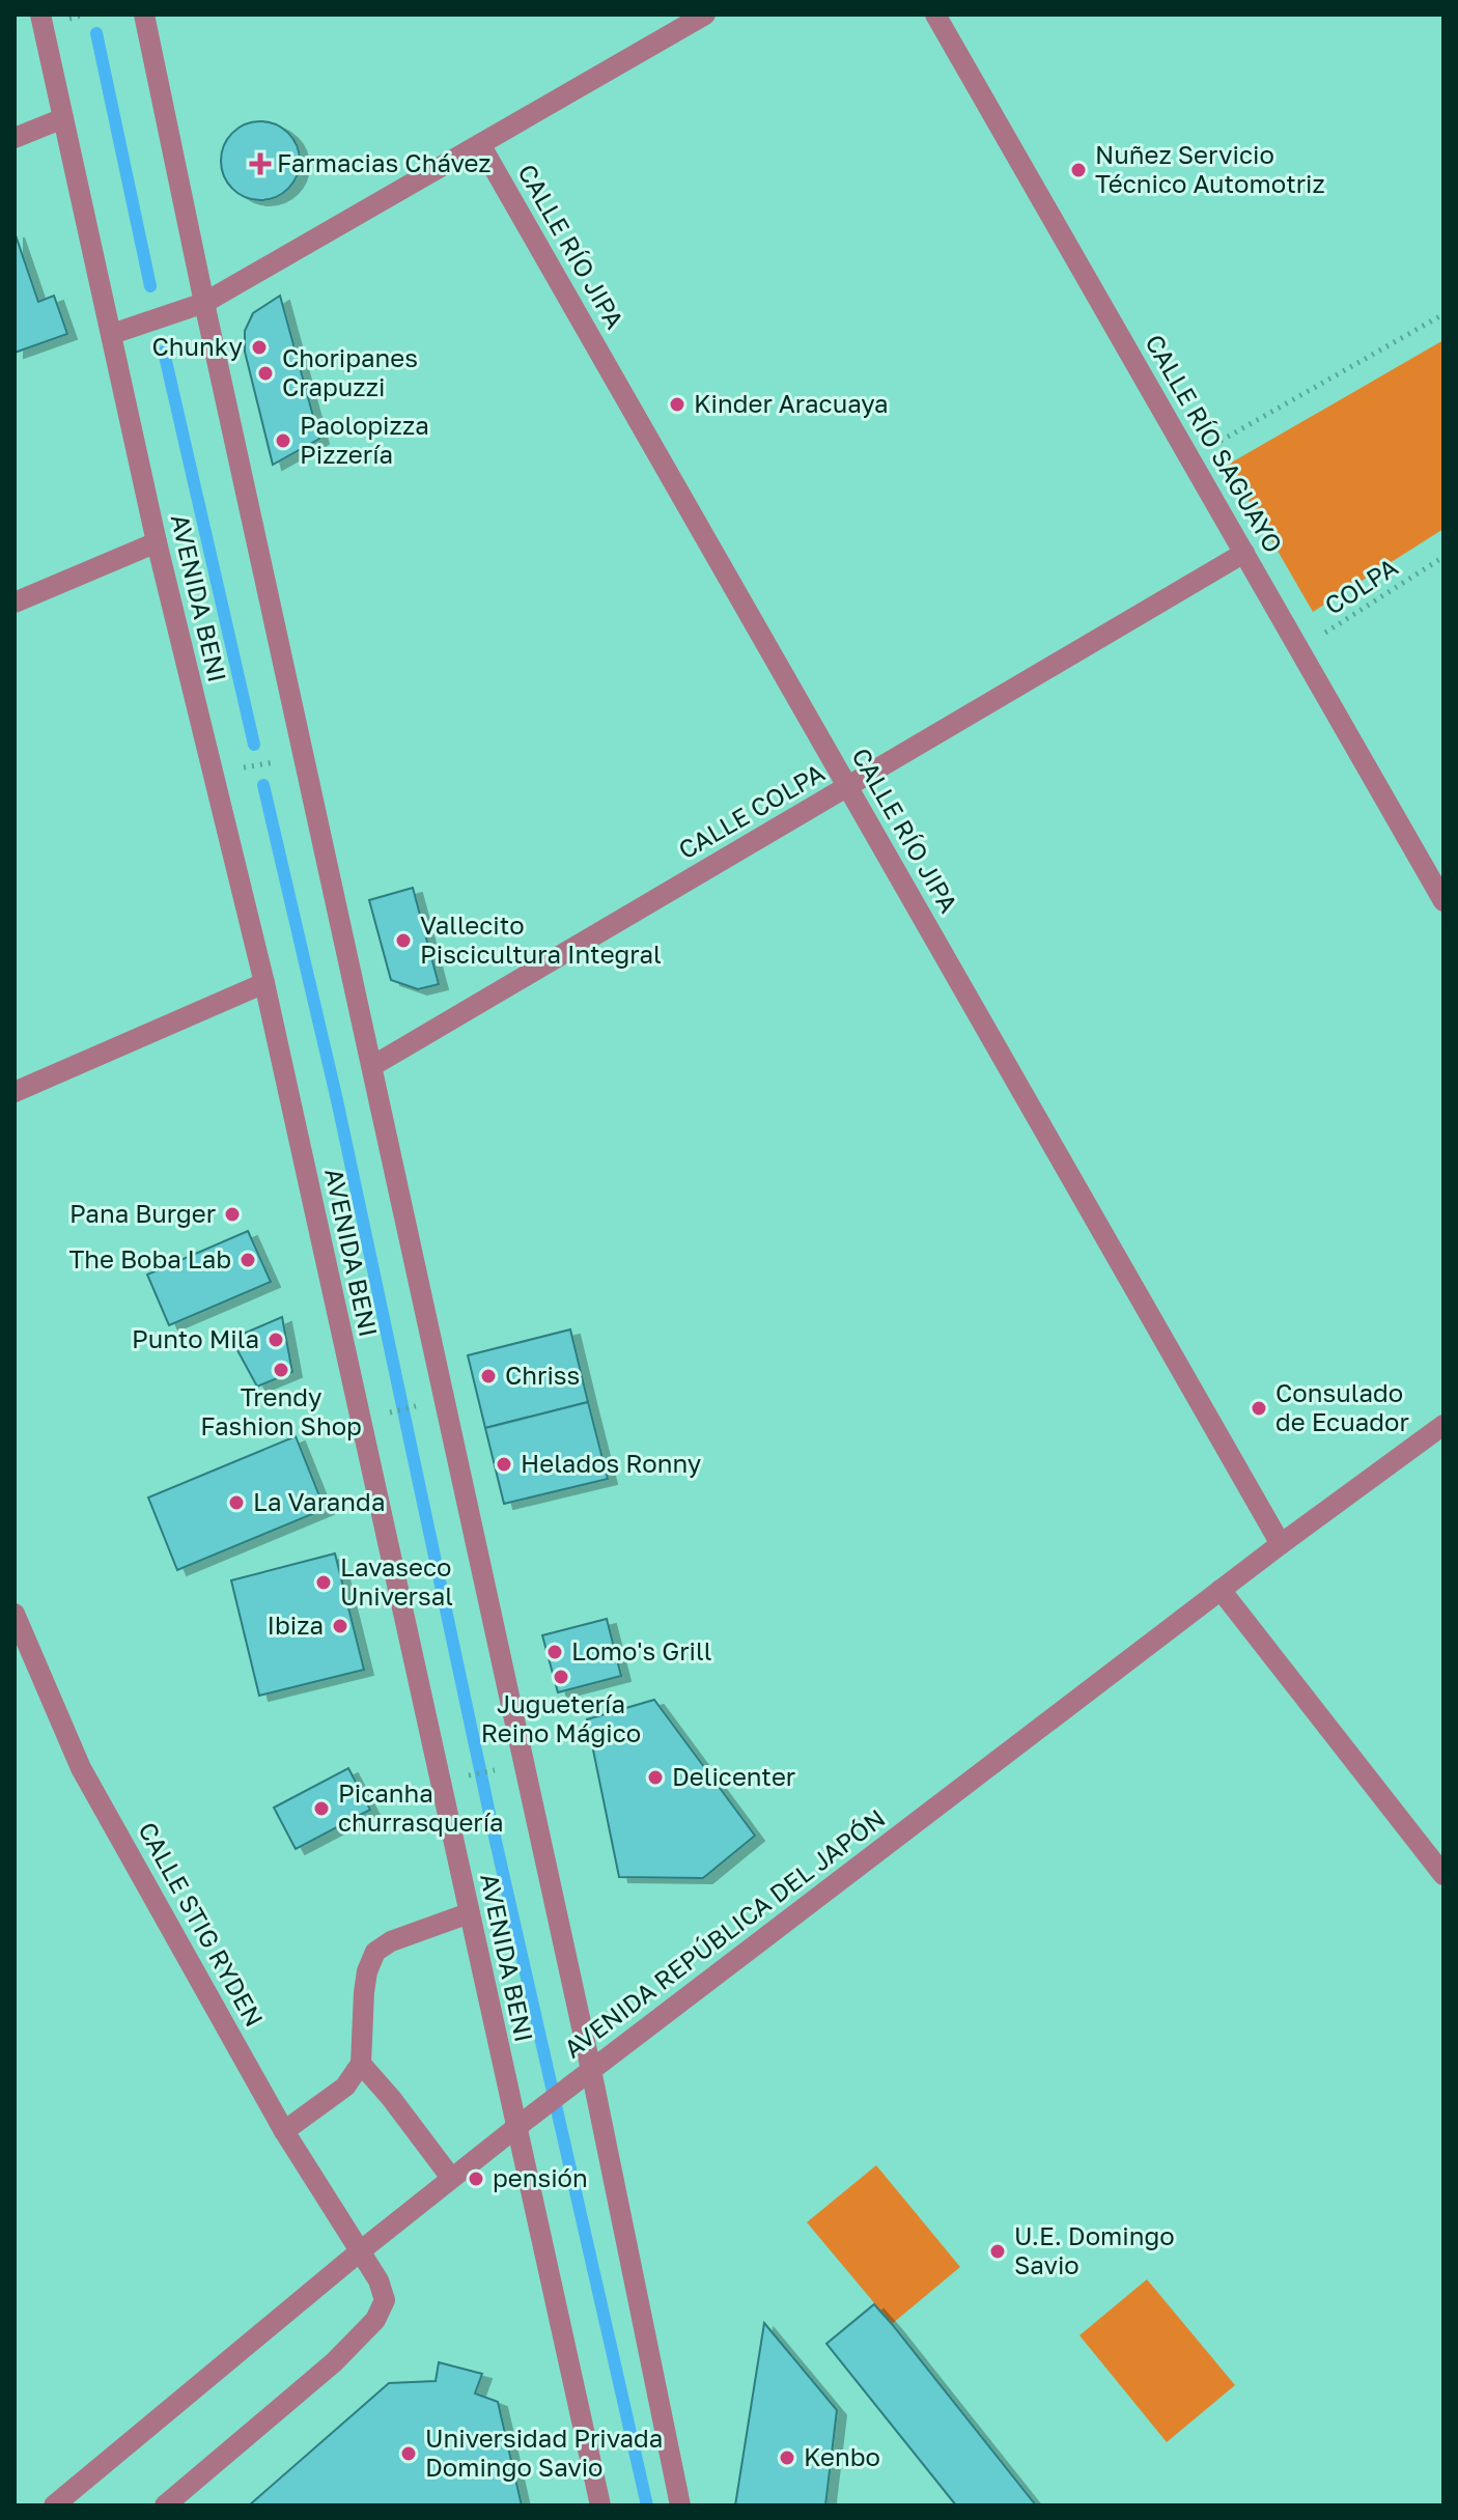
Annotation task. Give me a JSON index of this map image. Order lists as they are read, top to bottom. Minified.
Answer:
{"streets":{"street":["CALLE RÍO JIPA","CALLE RÍO SAGUAYO","AVENIDA BENI","CALLE COLPA","CALLE STIG RYDEN","AVENIDA REPÚBLICA DEL JAPÓN"],"path":["COLPA"]},"crossings":[["CALLE RÍO JIPA","CALLE COLPA"],["CALLE RÍO JIPA","AVENIDA REPÚBLICA DEL JAPÓN"],["CALLE RÍO SAGUAYO","COLPA"],["CALLE RÍO SAGUAYO","CALLE COLPA"],["AVENIDA BENI","AVENIDA REPÚBLICA DEL JAPÓN"],["CALLE STIG RYDEN","AVENIDA REPÚBLICA DEL JAPÓN"]],"places":{"health":["Farmacias Chávez"],"other":["Nuñez Servicio Técnico Automotriz","Chunky","Choripanes Crapuzzi","Kinder Aracuaya","Paolopizza Pizzería","Vallecito Piscicultura Integral","Pana Burger","The Boba Lab","Punto Mila","Trendy Fashion Shop","Chriss","Consulado de Ecuador","Helados Ronny","La Varanda","Lavaseco Universal","Ibiza","Lomo's Grill","Juguetería Reino Mágico","Delicenter","Picanha churrasquería","pensión","U.E. Domingo Savio","Universidad Privada Domingo Savio","Kenbo"]}}
